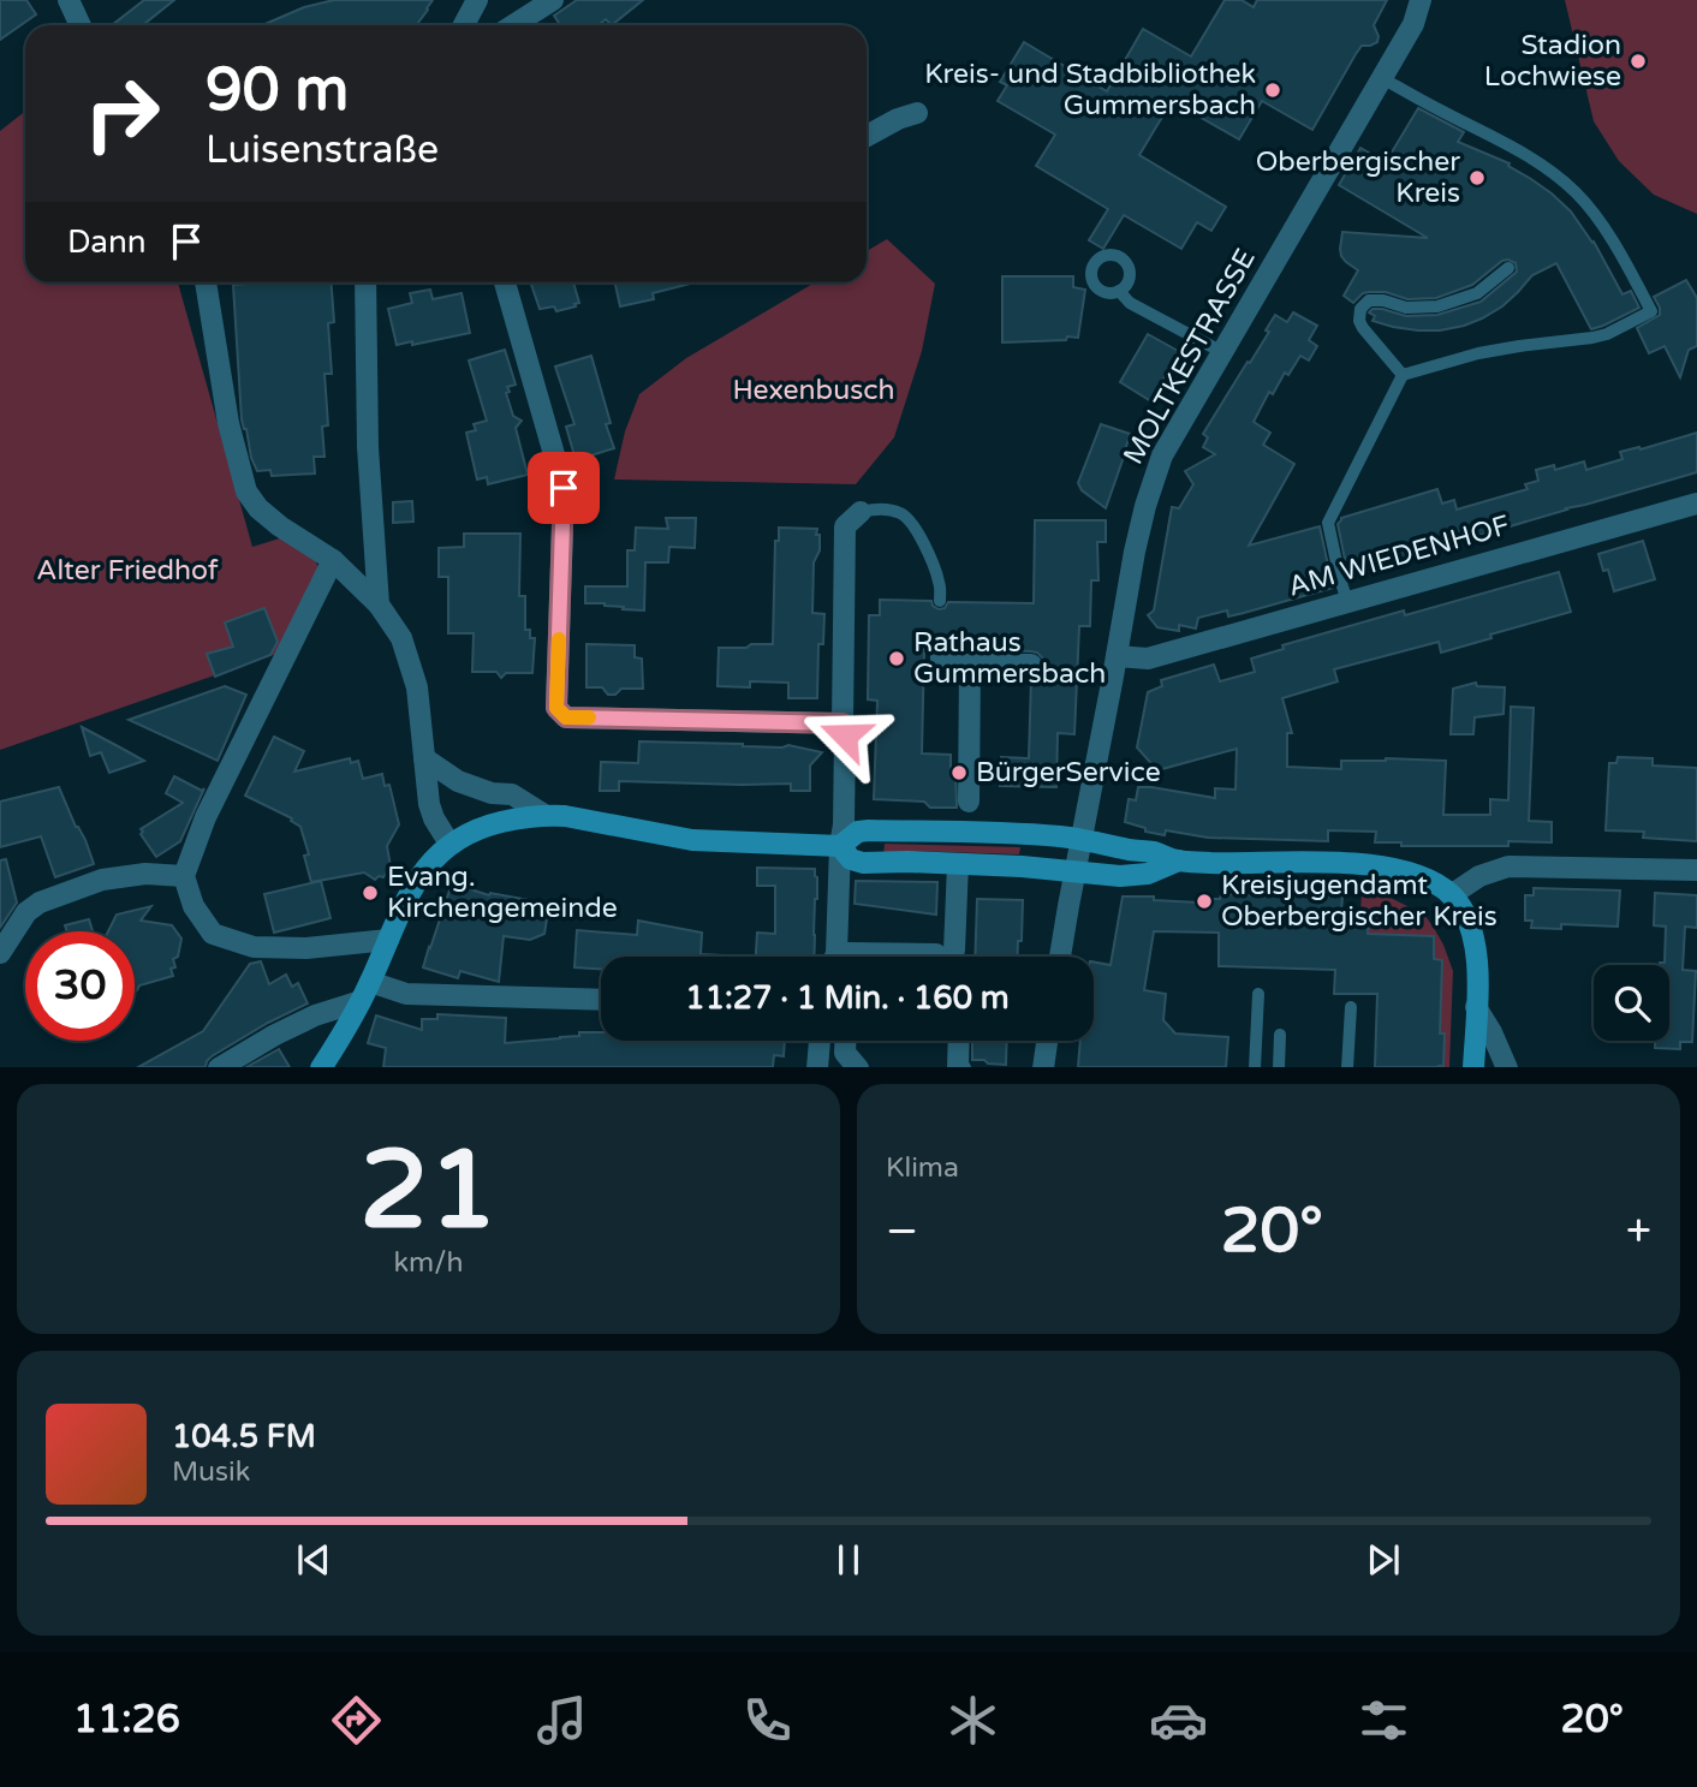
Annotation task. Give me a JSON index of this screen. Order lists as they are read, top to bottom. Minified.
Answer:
{"streets":{"street":["MOLTKESTRASSE","AM WIEDENHOF"]},"crossings":[["MOLTKESTRASSE","AM WIEDENHOF"]],"parks":["Hexenbusch","Alter Friedhof"],"places":["Stadion Lochwiese","Kreis- und Stadbibliothek Gummersbach","Oberbergischer Kreis","Rathaus Gummersbach","BürgerService","Evang. Kirchengemeinde","Kreisjugendamt Oberbergischer Kreis"],"page":{"turn":["90 m","Luisenstraße"],"then":"Dann","limit":"30","trip":"11:27 · 1 Min. · 160 m","tile":[["21","km/h"],"Klima"],"heat":["−","20°","+"],"song":["104.5 FM","Musik"],"tabs":["11:26","20°"]}}
